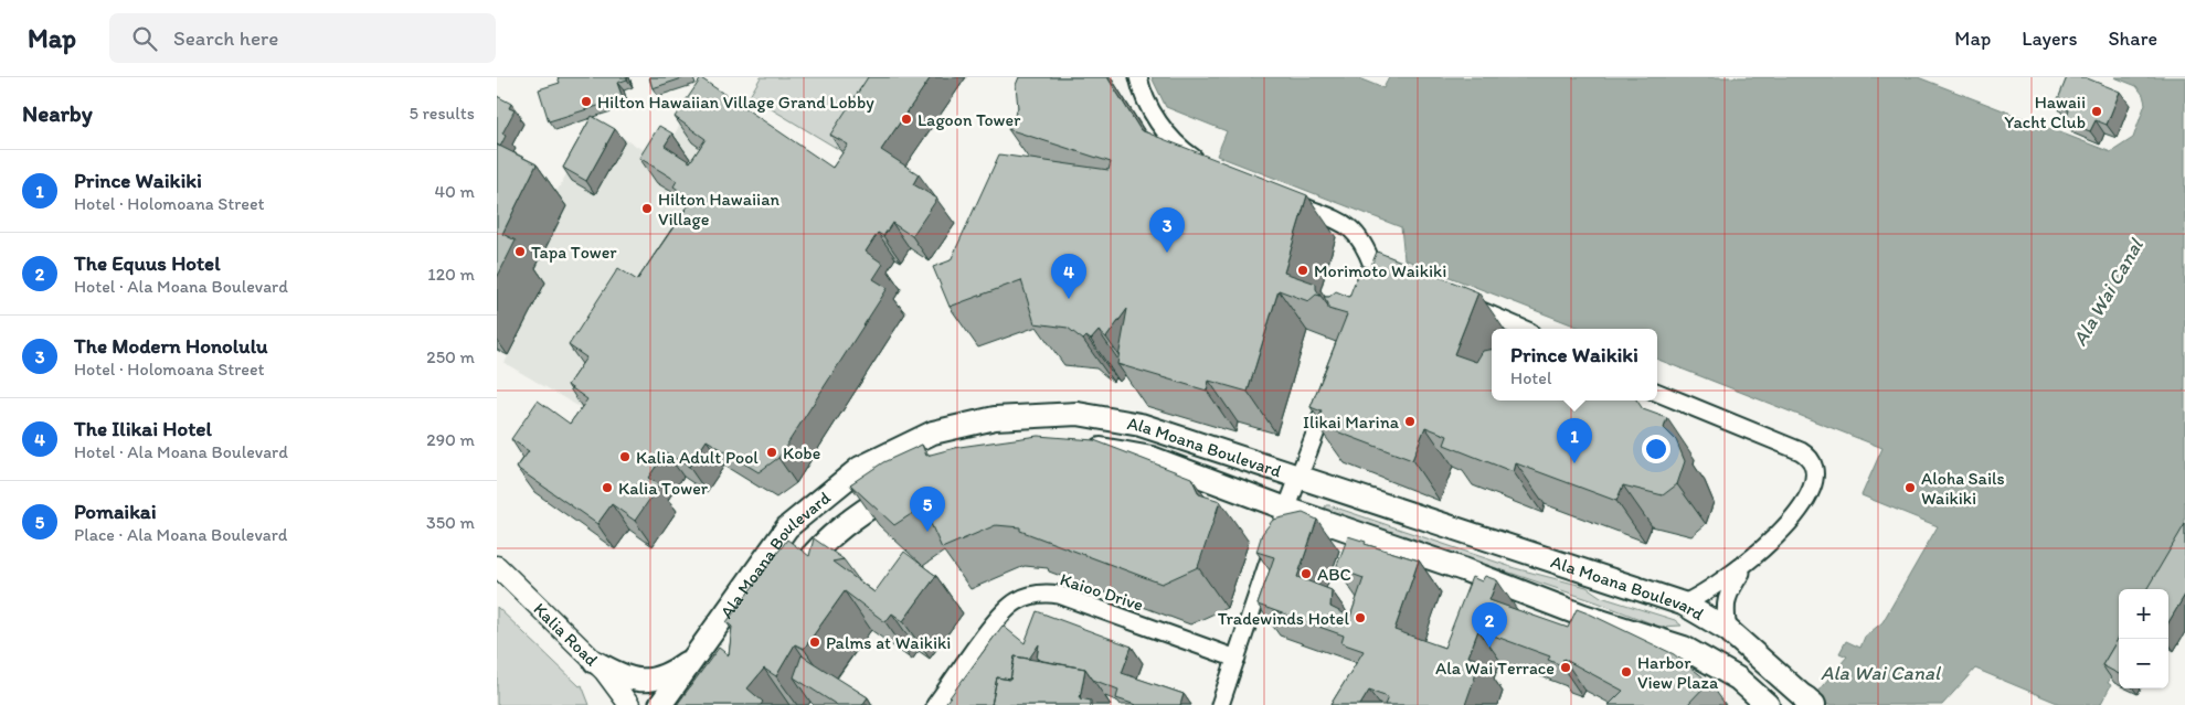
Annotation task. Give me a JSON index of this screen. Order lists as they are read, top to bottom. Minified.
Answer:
{"streets":{"main road":["Ala Moana Boulevard"],"street":["Kaioo Drive","Kalia Road"]},"water":["Ala Wai Canal"],"places":["Hilton Hawaiian Village Grand Lobby","Hawaii Yacht Club","Lagoon Tower","Hilton Hawaiian Village","Tapa Tower","Morimoto Waikiki","Ilikai Marina","Kobe","Kalia Adult Pool","Kalia Tower","Aloha Sails Waikiki","ABC","Tradewinds Hotel","Palms at Waikiki","Ala Wai Terrace","Harbor View Plaza"],"page":{"header":"Map","search":"Search here","nav":["Map","Layers","Share"],"heading":["Nearby","5 results"],"list":[{"mark":"1","name":"Prince Waikiki","note":"Hotel · Holomoana Street","value":"40 m"},{"mark":"2","name":"The Equus Hotel","note":"Hotel · Ala Moana Boulevard","value":"120 m"},{"mark":"3","name":"The Modern Honolulu","note":"Hotel · Holomoana Street","value":"250 m"},{"mark":"4","name":"The Ilikai Hotel","note":"Hotel · Ala Moana Boulevard","value":"290 m"},{"mark":"5","name":"Pomaikai","note":"Place · Ala Moana Boulevard","value":"350 m"}],"pins":["3","4","1","5","2"],"popup":["Prince Waikiki","Hotel"],"map_buttons":["+","−"]}}
